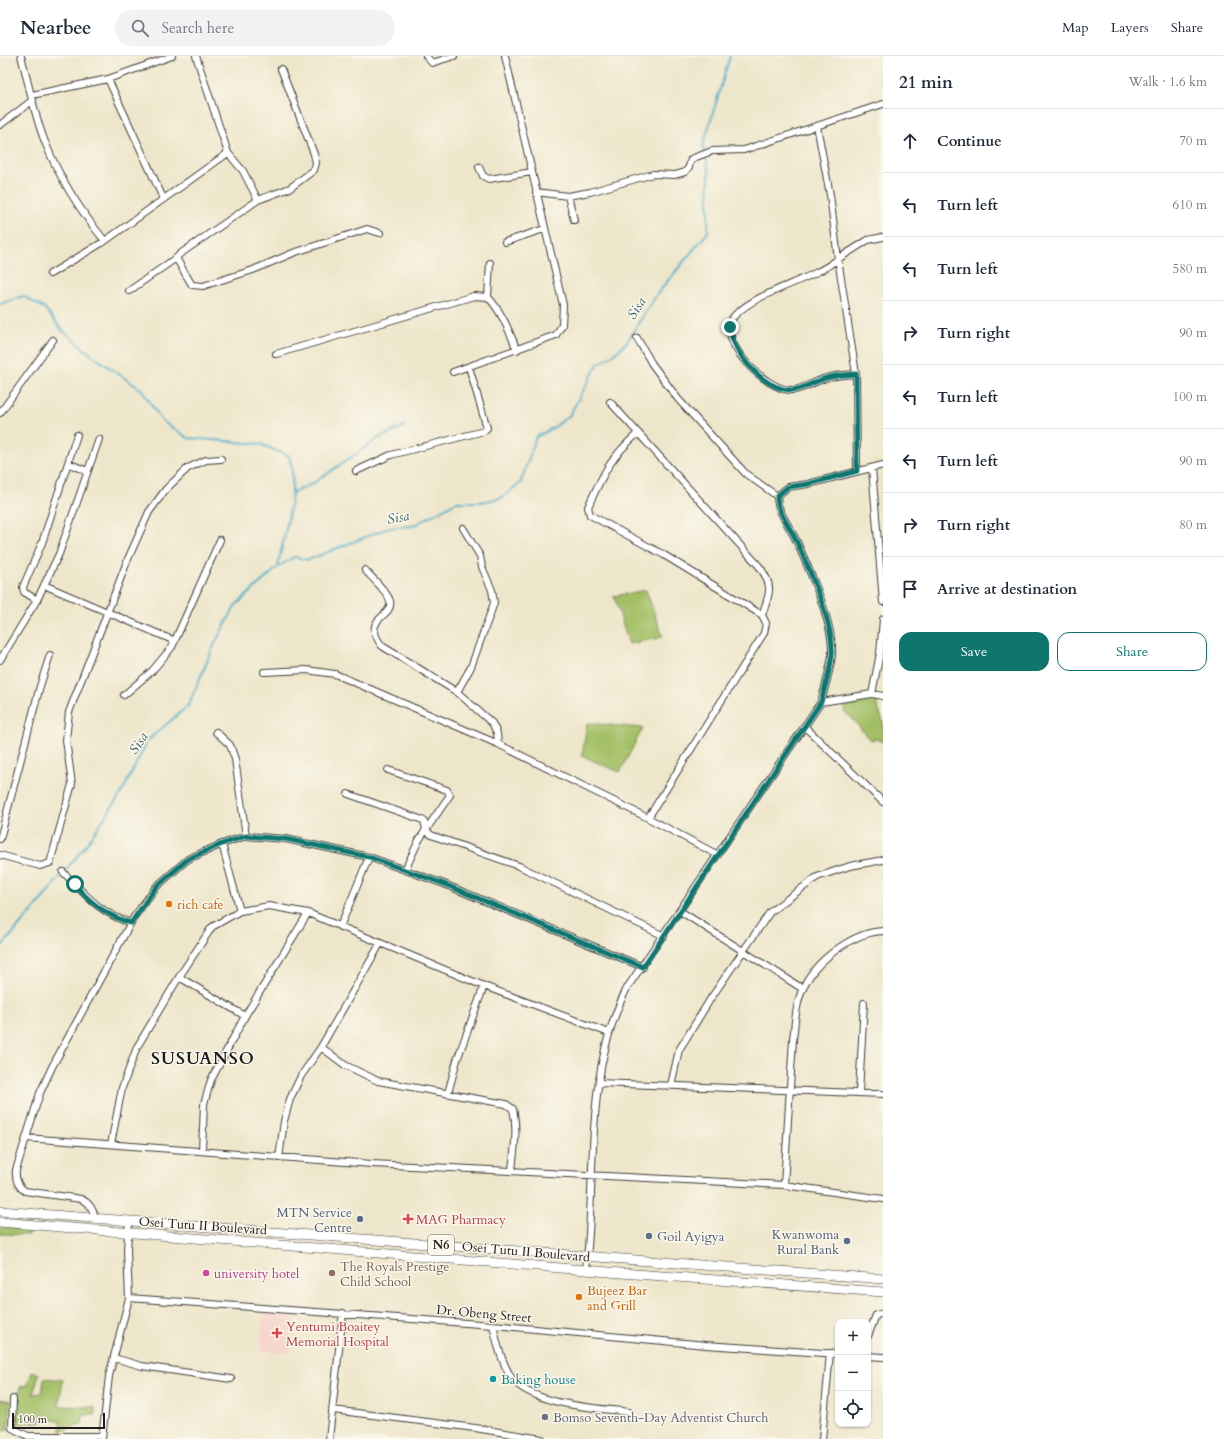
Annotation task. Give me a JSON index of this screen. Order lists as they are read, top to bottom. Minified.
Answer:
{"streets":{"highway":["Osei Tutu II Boulevard","N6"],"street":["Dr. Obeng Street"]},"districts":["SUSUANSO"],"water":["Sisa"],"places":{"other":["rich cafe","MTN Service Centre","Goil Ayigya","Kwanwoma Rural Bank","university hotel","The Royals Prestige Child School","Bujeez Bar and Grill","Baking house","Bomso Seventh-Day Adventist Church"],"health":["MAG Pharmacy","Yentumi Boaitey Memorial Hospital"]},"scale_bar":"100 m","page":{"header":"Nearbee","search":"Search here","nav":["Map","Layers","Share"],"heading":["21 min","Walk · 1.6 km"],"list":[["Continue","70 m"],["Turn left","610 m"],["Turn left","580 m"],["Turn right","90 m"],["Turn left","100 m"],["Turn left","90 m"],["Turn right","80 m"],"Arrive at destination"],"buttons":["Save","Share"],"map_buttons":["+","−"],"scale":"100 m"}}
